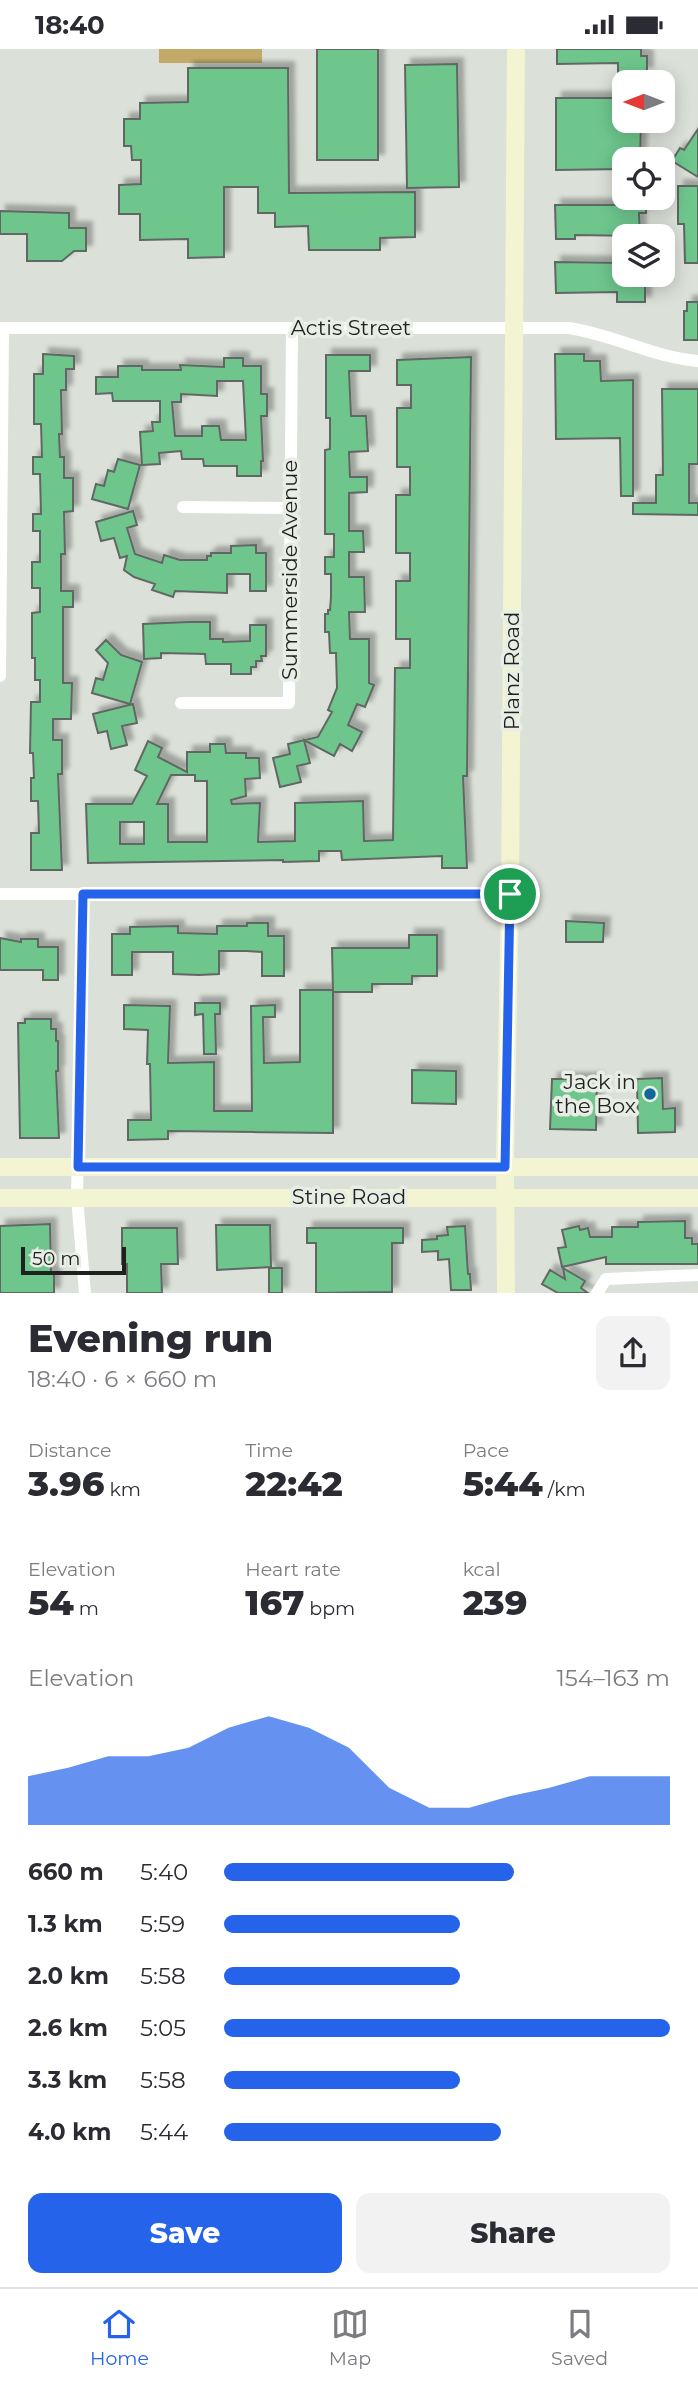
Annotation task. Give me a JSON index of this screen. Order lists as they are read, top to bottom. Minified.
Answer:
{"streets":{"main road":["Planz Road","Stine Road"],"street":["Actis Street","Summerside Avenue"]},"crossings":[["Actis Street","Summerside Avenue"],["Actis Street","Planz Road"],["Planz Road","Stine Road"]],"places":["Jack in the Box"],"scale_bar":"50 m","north":"left","page":{"status":"18:40","scale":"50 m","heading":["Evening run","18:40 · 6 × 660 m"],"stats":[["Distance","3.96 km"],["Time","22:42"],["Pace","5:44 /km"],["Elevation","54 m"],["Heart rate","167 bpm"],["kcal","239"]],"chart":["Elevation","154–163 m"],"list":[{"name":"660 m","note":"5:40"},{"name":"1.3 km","note":"5:59"},{"name":"2.0 km","note":"5:58"},{"name":"2.6 km","note":"5:05"},{"name":"3.3 km","note":"5:58"},{"name":"4.0 km","note":"5:44"}],"buttons":["Save","Share"],"tabs":["Home","Map","Saved"]}}
